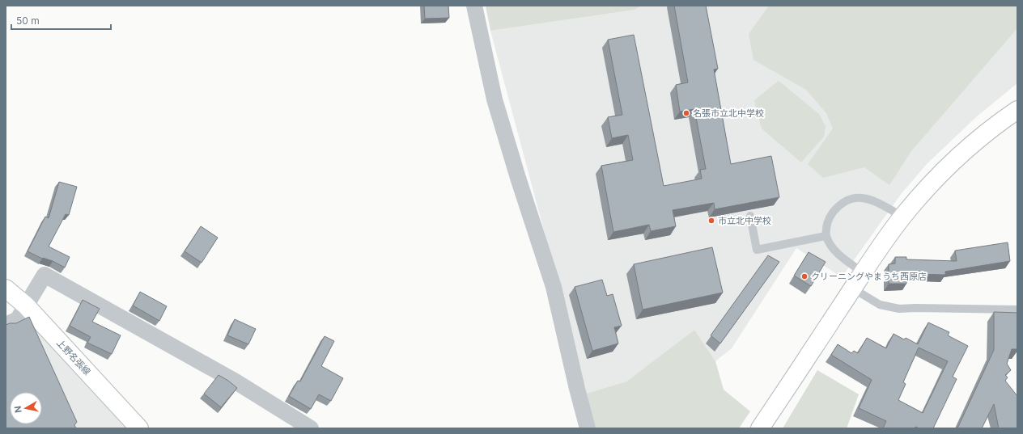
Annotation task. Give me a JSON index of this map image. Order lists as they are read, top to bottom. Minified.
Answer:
{"streets":{"street":["上野名張線"]},"places":["名張市立北中学校","市立北中学校","クリーニングやまうち西原店"],"scale_bar":"50 m","north":"left"}
